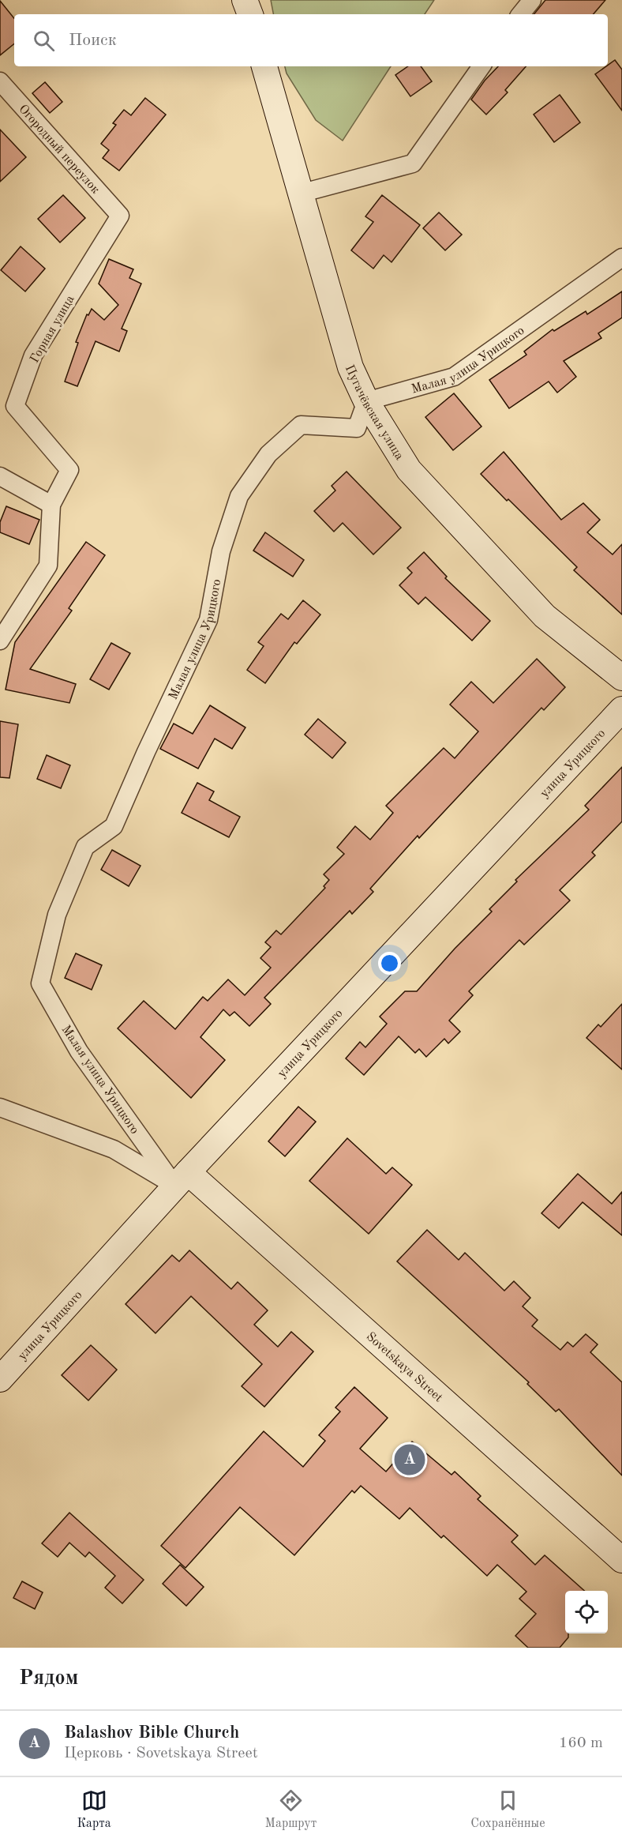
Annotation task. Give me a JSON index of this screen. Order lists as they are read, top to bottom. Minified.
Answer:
{"streets":{"main road":["Пугачёвская улица","улица Урицкого","Sovetskaya Street"],"street":["Огородный переулок","Горная улица","Малая улица Урицкого"]},"crossings":[["Огородный переулок","Горная улица"],["Малая улица Урицкого","Пугачёвская улица"],["Малая улица Урицкого","улица Урицкого"],["Малая улица Урицкого","Sovetskaya Street"],["улица Урицкого","Sovetskaya Street"]],"page":{"search":"Поиск","pins":"A","heading":"Рядом","list":[{"mark":"A","name":"Balashov Bible Church","note":"Церковь · Sovetskaya Street","value":"160 m"}],"nav":["Карта","Маршрут","Сохранённые"]}}
